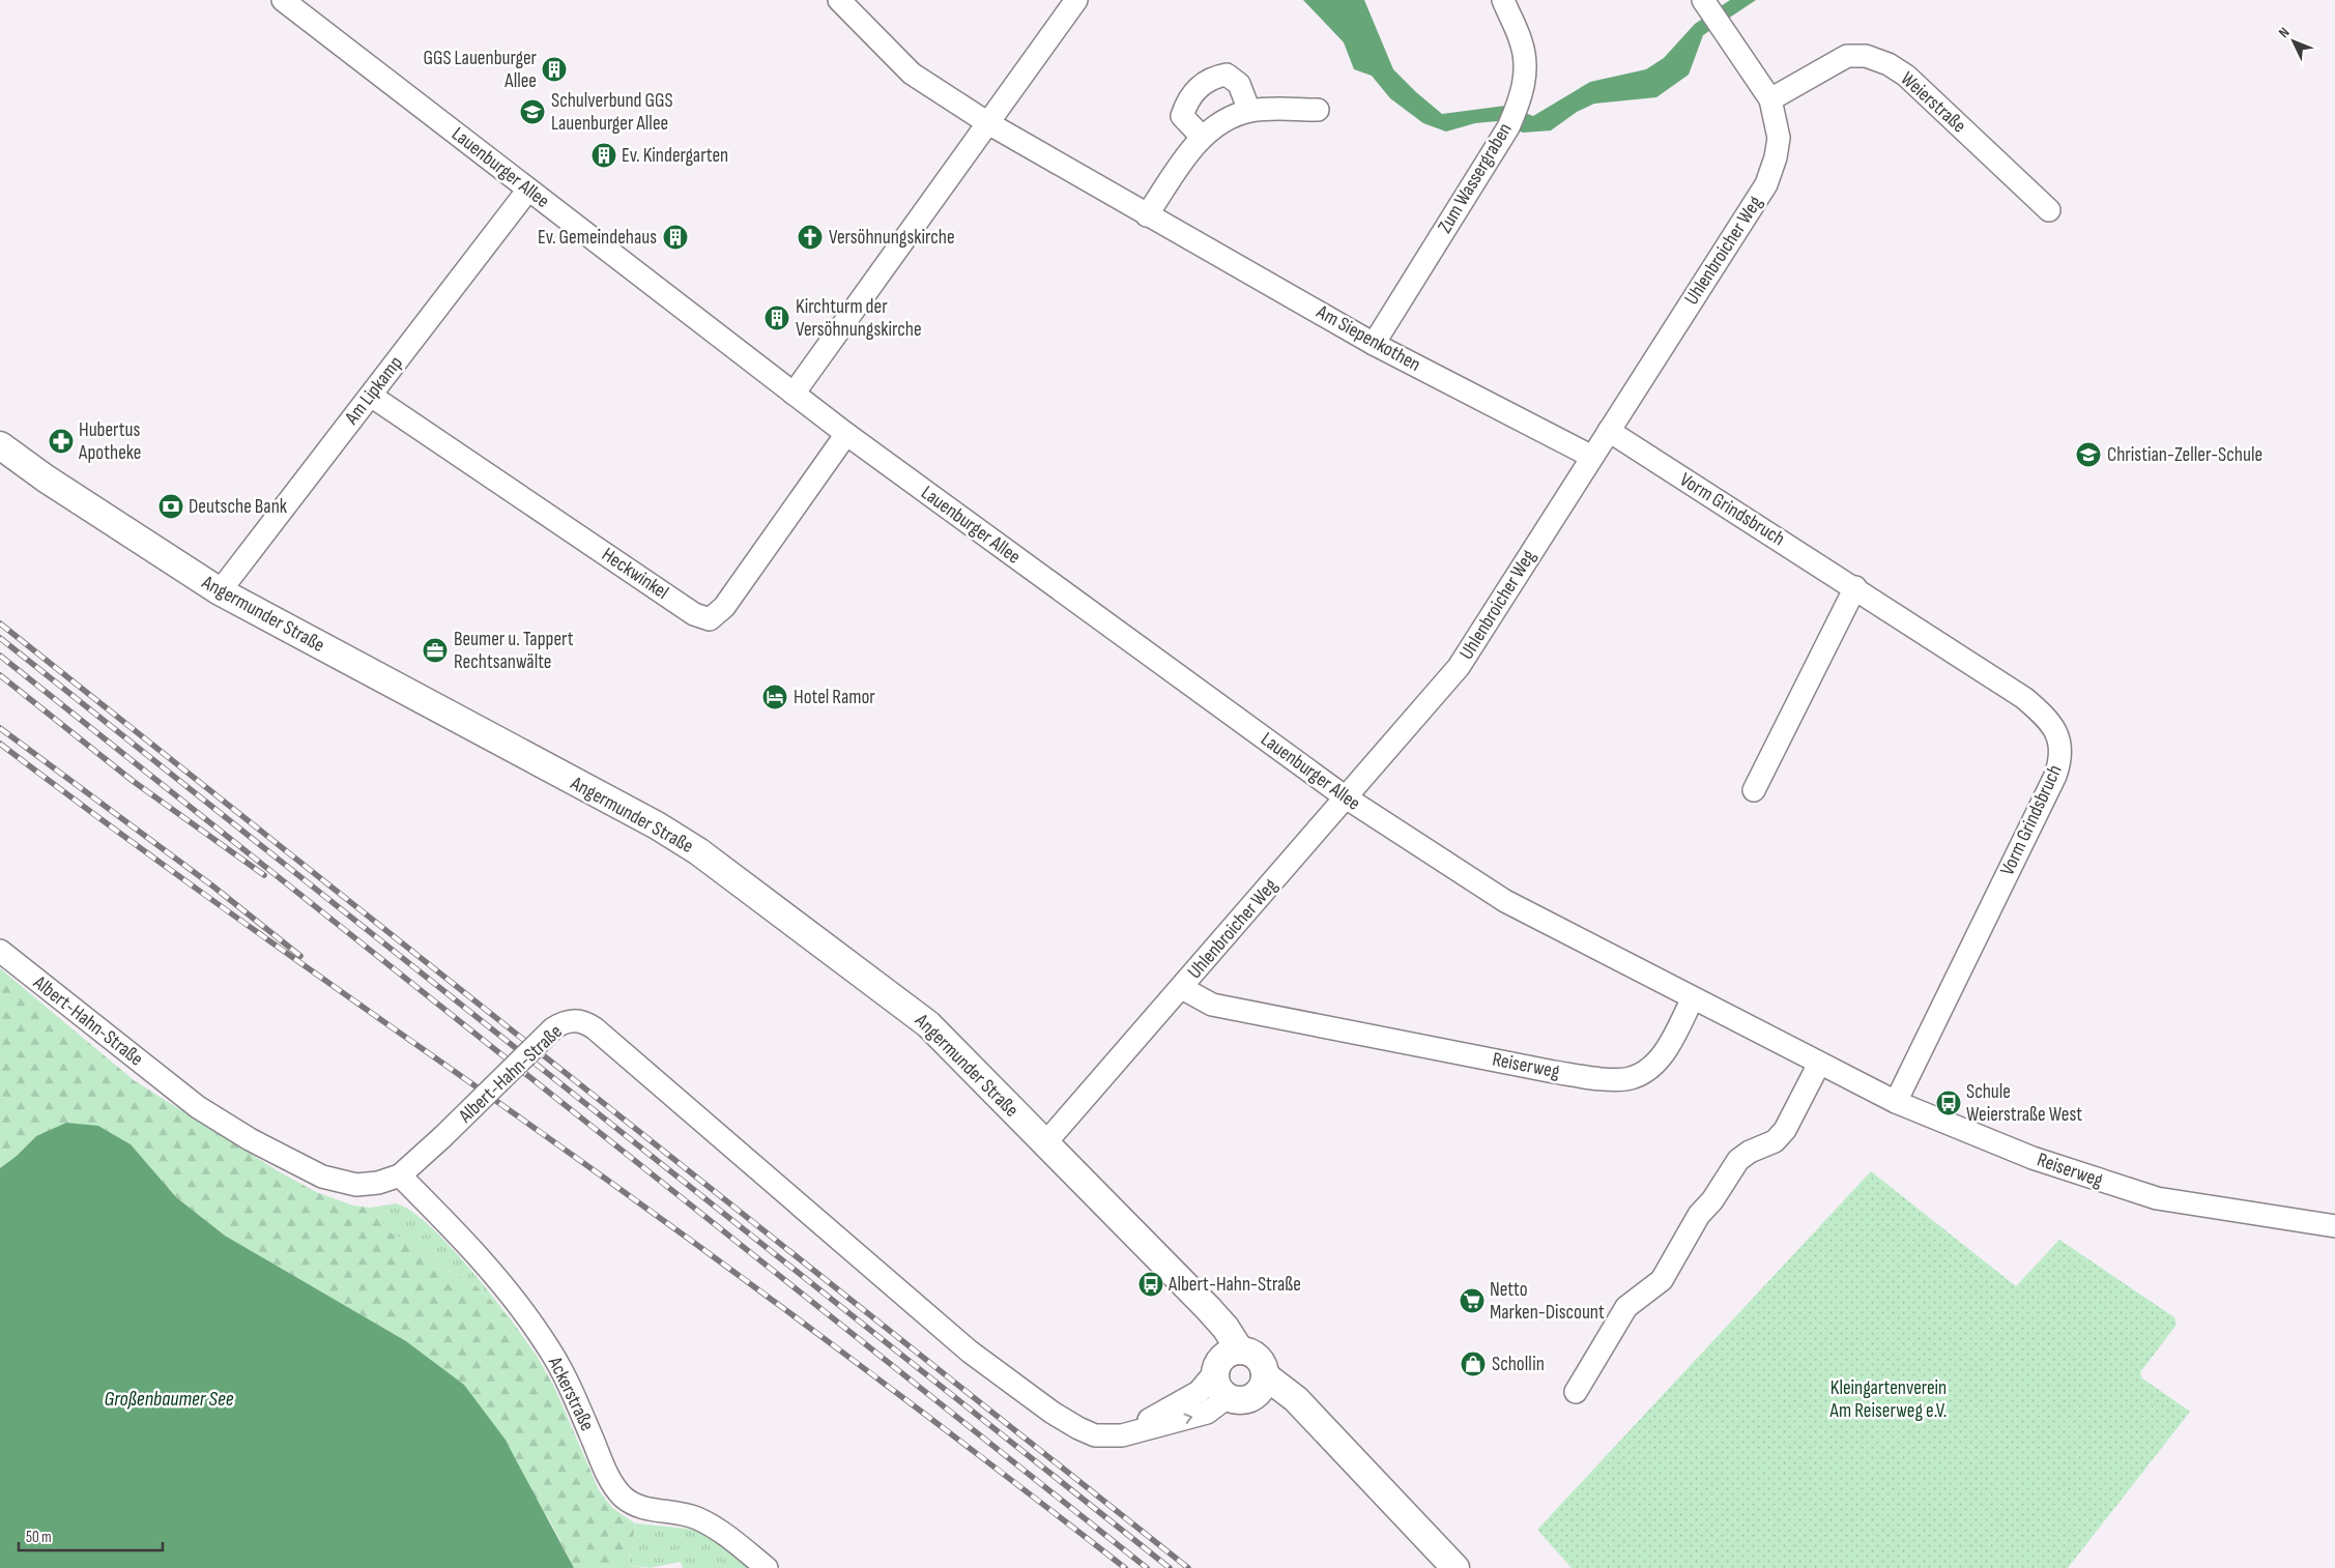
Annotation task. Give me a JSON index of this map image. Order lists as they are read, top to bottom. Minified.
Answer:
{"streets":{"main road":["Angermunder Straße"],"street":["Weierstraße","Lauenburger Allee","Zum Wassergraben","Uhlenbroicher Weg","Am Siepenkothen","Am Lipkamp","Vorm Grindsbruch","Heckwinkel","Albert-Hahn-Straße","Reiserweg","Ackerstraße"]},"crossings":[["Weierstraße","Uhlenbroicher Weg"],["Lauenburger Allee","Uhlenbroicher Weg"],["Lauenburger Allee","Am Lipkamp"],["Lauenburger Allee","Heckwinkel"],["Lauenburger Allee","Reiserweg"],["Zum Wassergraben","Am Siepenkothen"],["Uhlenbroicher Weg","Am Siepenkothen"],["Uhlenbroicher Weg","Vorm Grindsbruch"],["Uhlenbroicher Weg","Angermunder Straße"],["Uhlenbroicher Weg","Reiserweg"],["Am Lipkamp","Heckwinkel"],["Am Lipkamp","Angermunder Straße"],["Vorm Grindsbruch","Reiserweg"],["Angermunder Straße","Albert-Hahn-Straße"],["Albert-Hahn-Straße","Ackerstraße"]],"water":["Großenbaumer See"],"parks":["Kleingartenverein Am Reiserweg e.V."],"places":{"building":["GGS Lauenburger Allee","Ev. Kindergarten","Ev. Gemeindehaus","Kirchturm der Versöhnungskirche"],"school or university":["Schulverbund GGS Lauenburger Allee","Christian-Zeller-Schule"],"church":["Versöhnungskirche"],"pharmacy":["Hubertus Apotheke"],"bank":["Deutsche Bank"],"office":["Beumer u. Tappert Rechtsanwälte"],"hotel":["Hotel Ramor"],"bus stop":["Schule Weierstraße West","Albert-Hahn-Straße"],"supermarket":["Netto Marken-Discount"],"shop":["Schollin"]},"scale_bar":"50 m","north":"top left"}
